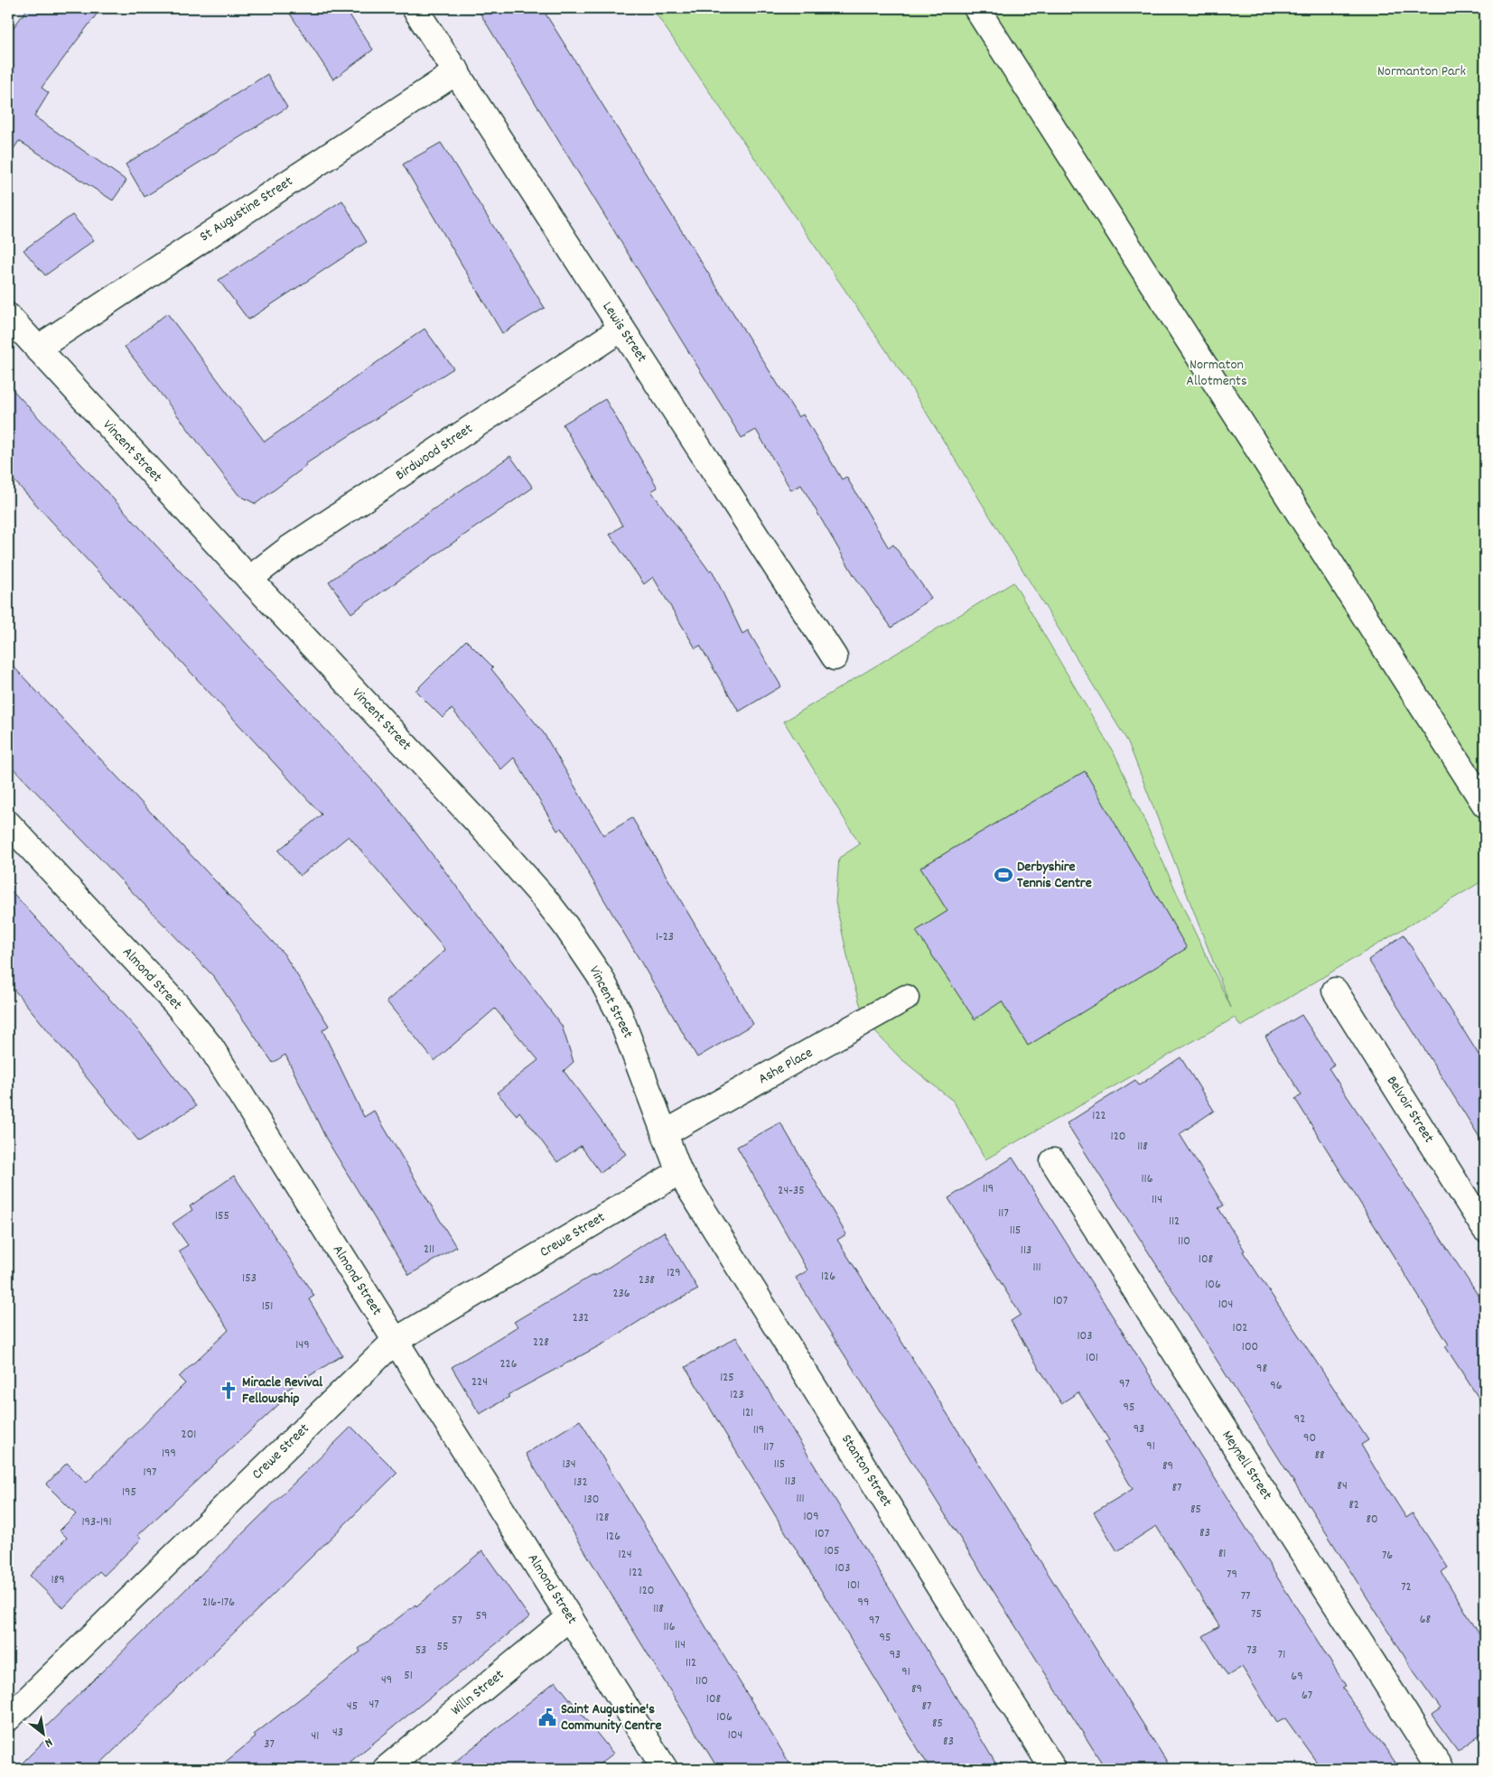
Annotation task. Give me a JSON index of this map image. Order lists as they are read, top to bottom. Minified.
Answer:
{"streets":{"street":["St Augustine Street","Lewis Street","Vincent Street","Birdwood Street","Almond Street","Ashe Place","Belvoir Street","Crewe Street","Meynell Street","Stanton Street","Willn Street"]},"crossings":[["St Augustine Street","Lewis Street"],["St Augustine Street","Vincent Street"],["Lewis Street","Birdwood Street"],["Vincent Street","Birdwood Street"],["Vincent Street","Ashe Place"],["Vincent Street","Crewe Street"],["Vincent Street","Stanton Street"],["Almond Street","Crewe Street"],["Almond Street","Willn Street"],["Crewe Street","Stanton Street"]],"parks":["Normanton Park","Normaton Allotments"],"places":{"sports":["Derbyshire Tennis Centre"],"church":["Miracle Revival Fellowship"],"public building":["Saint Augustine's Community Centre"]},"house_numbers":["1-23","122","120","118","116","119","24-35","114","117","155","112","115","110","211","113","108","111","129","126","153","238","106","236","107","104","151","232","102","103","228","149","100","101","226","98","125","224","97","96","123","95","121","92","93","119","201","90","91","117","199","88","134","115","89","197","113","132","84","87","195","111","130","82","85","109","128","80","193-191","83","107","126","105","81","124","76","103","122","79","189","101","72","120","77","216-176","99","118","75","59","68","57","97","116","95","114","55","53","73","93","71","112","91","51","69","49","110","89","67","108","47","45","87","106","85","43","104","41","83","37"],"north":"bottom right"}
